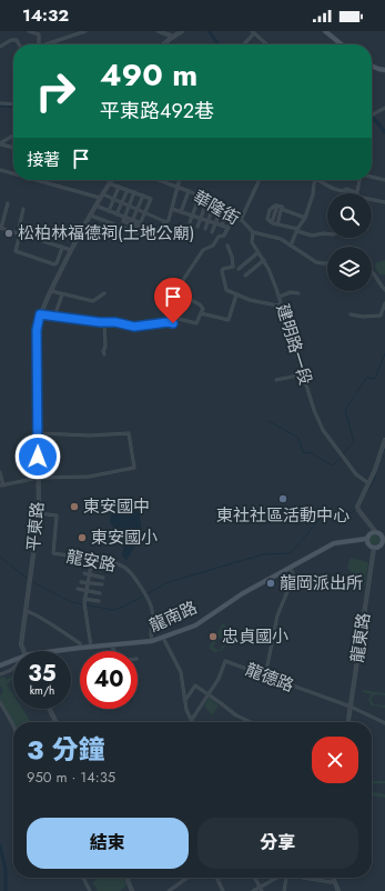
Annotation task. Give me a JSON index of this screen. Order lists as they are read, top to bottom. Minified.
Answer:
{"streets":{"main road":["龍南路"],"street":["華隆街","建明路一段","平東路","龍安路","龍東路","龍德路"]},"crossings":[["華隆街","建明路一段"],["平東路","龍安路"],["龍安路","龍南路"],["龍南路","龍東路"],["龍東路","龍德路"]],"places":["松柏林福德祠(土地公廟)","東社社區活動中心","東安國中","東安國小","龍岡派出所","忠貞國小"],"page":{"status":"14:32","turn":["490 m","平東路492巷"],"then":"接著","speed":"35 km/h","limit":"40","heading":["3 分鐘","950 m · 14:35"],"buttons":["結束","分享"]}}
